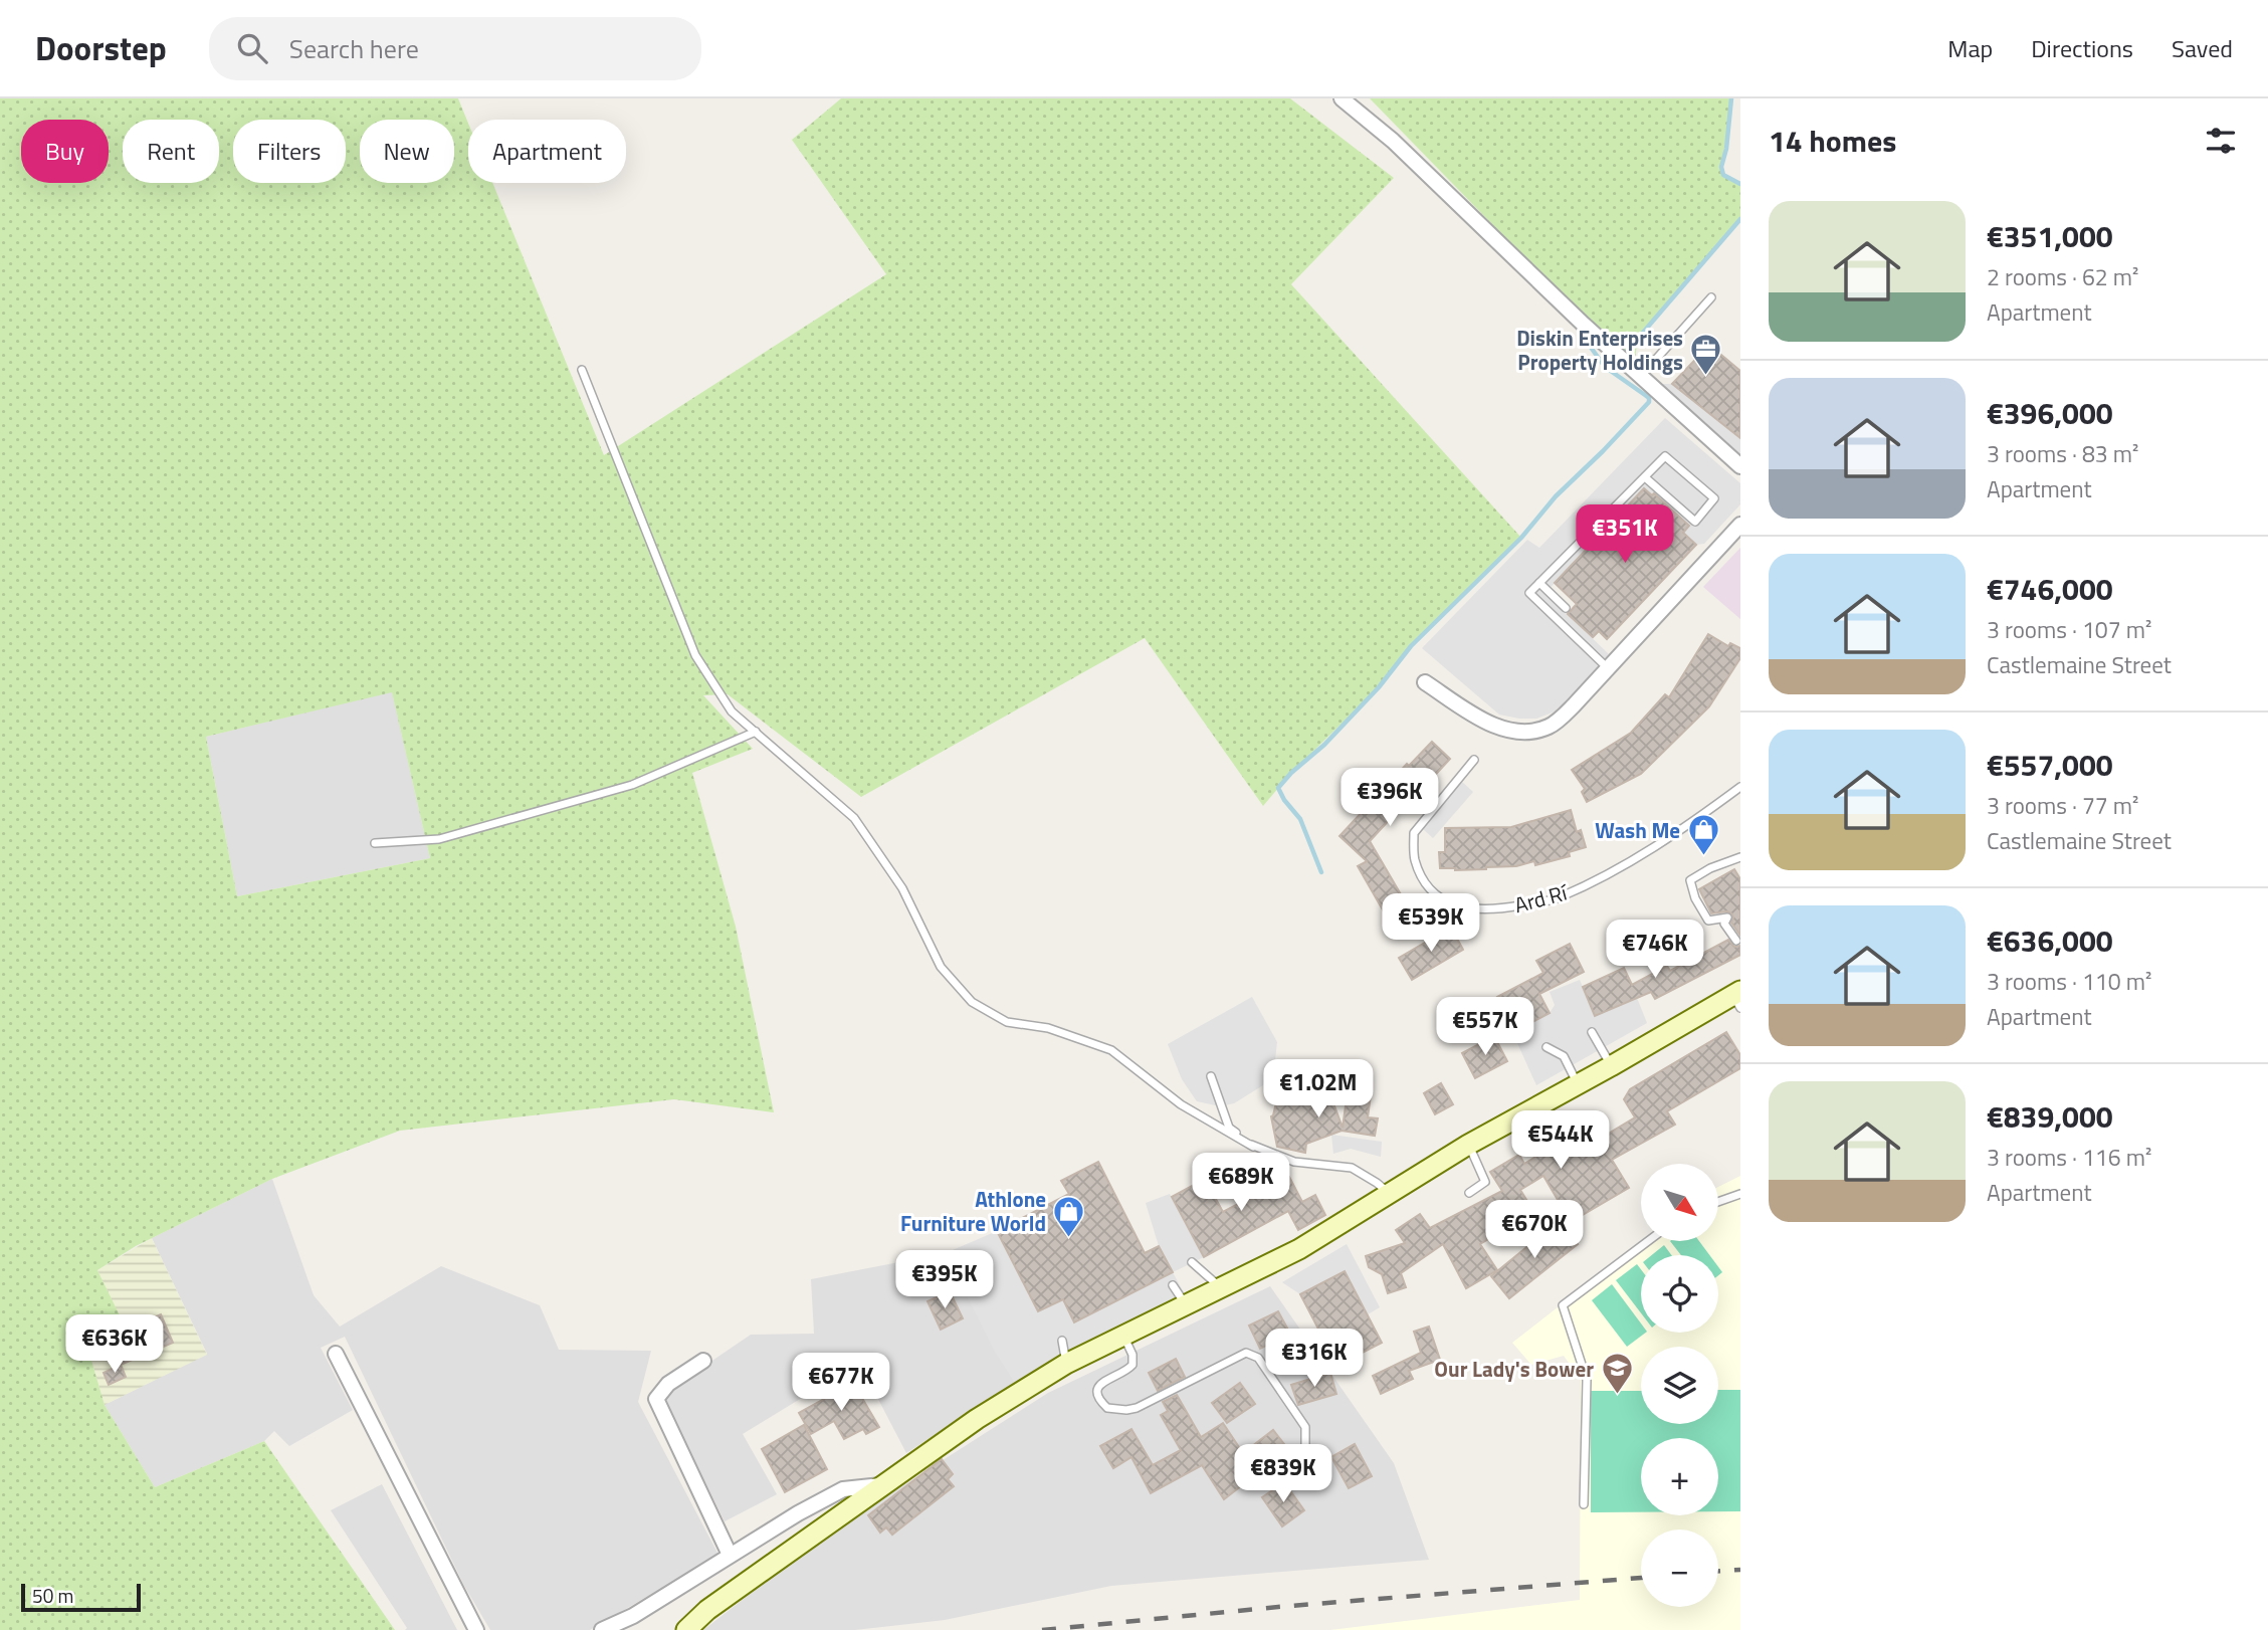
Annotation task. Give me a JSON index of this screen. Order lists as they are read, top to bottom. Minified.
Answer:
{"streets":{"lane":["Ard Rí"]},"places":{"office":["Diskin Enterprises Property Holdings"],"shop":["Wash Me","Athlone Furniture World"],"school or university":["Our Lady's Bower"]},"scale_bar":"50 m","north":"bottom right","page":{"header":"Doorstep","search":"Search here","nav":["Map","Directions","Saved"],"heading":"14 homes","chip":["Buy","Rent","Filters","New","Apartment"],"list":[{"name":"€351,000","note":"2 rooms · 62 m² · Apartment"},{"name":"€396,000","note":"3 rooms · 83 m² · Apartment"},{"name":"€746,000","note":"3 rooms · 107 m² · Castlemaine Street"},{"name":"€557,000","note":"3 rooms · 77 m² · Castlemaine Street"},{"name":"€636,000","note":"3 rooms · 110 m² · Apartment"},{"name":"€839,000","note":"3 rooms · 116 m² · Apartment"}],"price":["€351K","€396K","€539K","€746K","€557K","€1.02M","€544K","€689K","€670K","€395K","€636K","€316K","€677K","€839K"],"map_buttons":["+","−"],"scale":"50 m"}}
